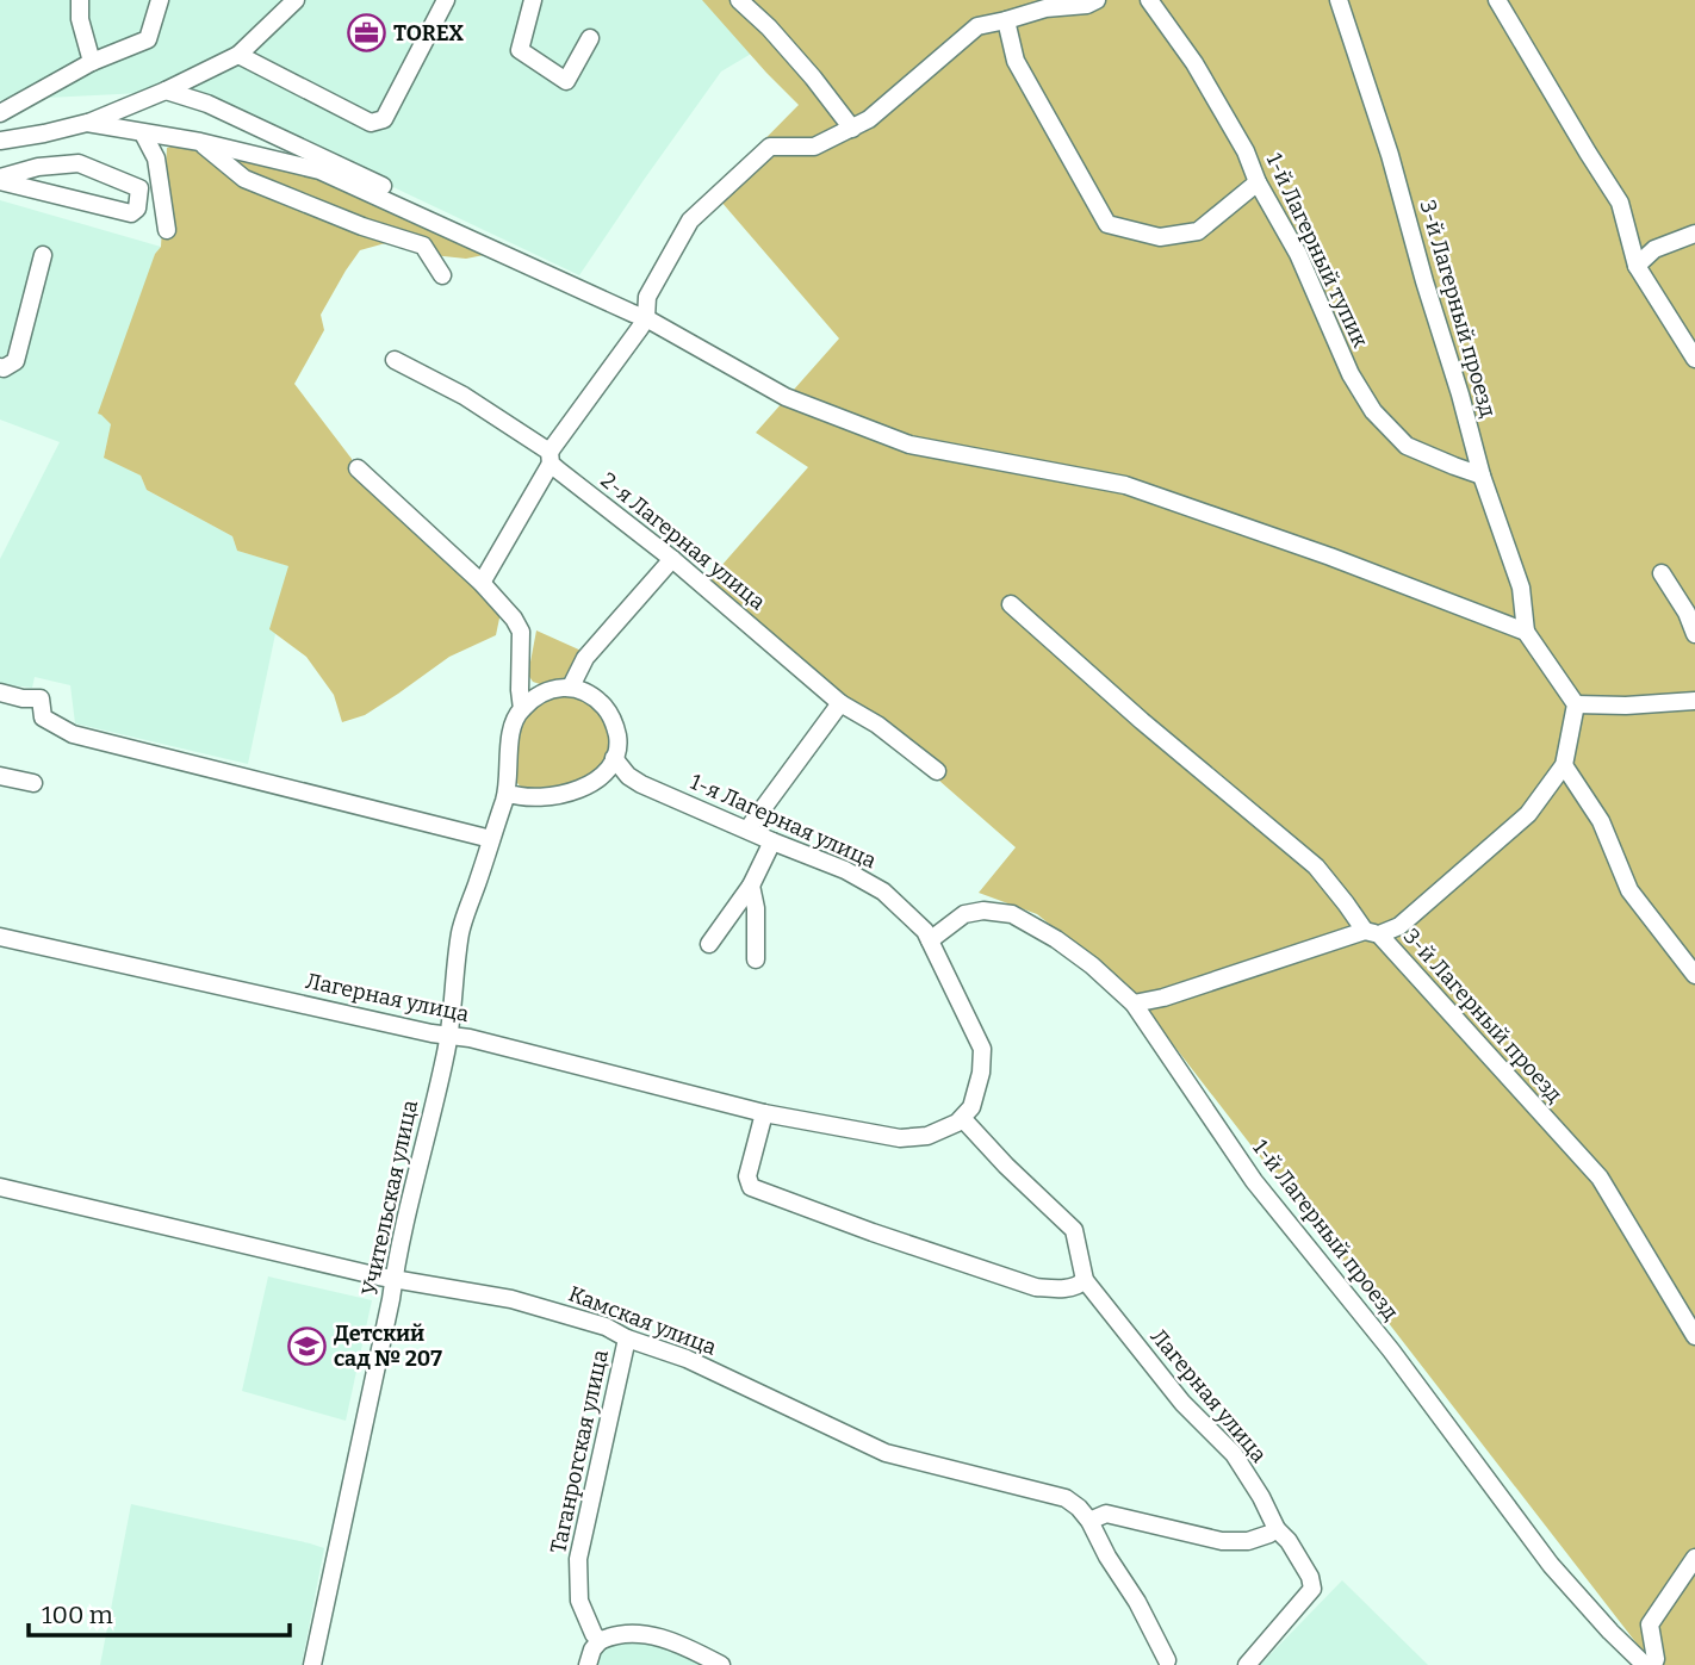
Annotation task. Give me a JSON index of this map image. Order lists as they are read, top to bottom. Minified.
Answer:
{"streets":{"street":["1-й Лагерный тупик","3-й Лагерный проезд","2-я Лагерная улица","1-я Лагерная улица","Лагерная улица","Учительская улица","1-й Лагерный проезд","Камская улица","Таганрогская улица"]},"crossings":[["1-й Лагерный тупик","3-й Лагерный проезд"],["1-я Лагерная улица","Лагерная улица"],["1-я Лагерная улица","Учительская улица"],["1-я Лагерная улица","1-й Лагерный проезд"],["Лагерная улица","Учительская улица"],["Учительская улица","Камская улица"],["Камская улица","Таганрогская улица"]],"places":{"office":["TOREX"],"school or university":["Детский сад № 207"]},"scale_bar":"100 m"}
